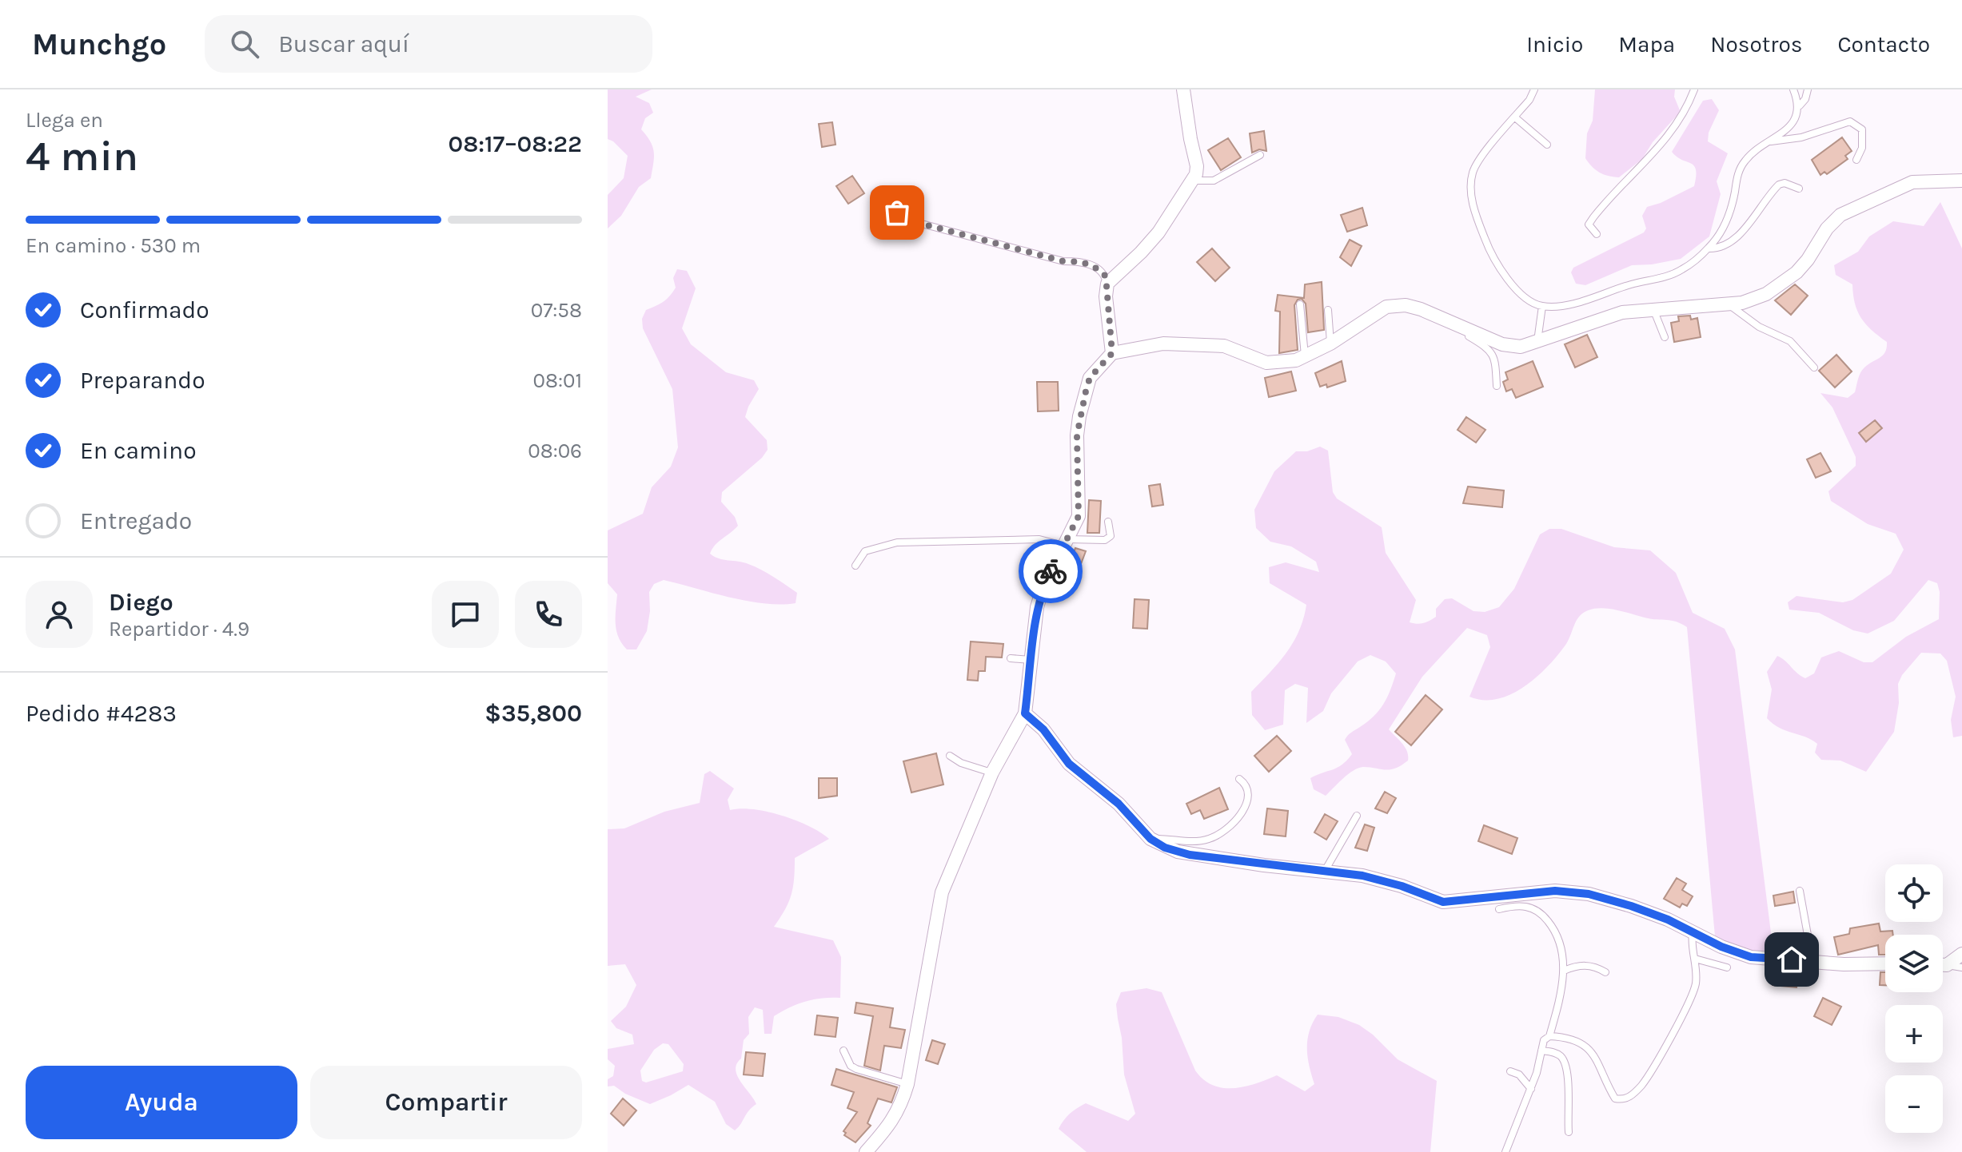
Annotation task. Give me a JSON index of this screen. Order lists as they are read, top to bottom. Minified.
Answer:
{"page":{"header":"Munchgo","search":"Buscar aquí","nav":["Inicio","Mapa","Nosotros","Contacto"],"heading":["4 min","Llega en","08:17–08:22"],"panel":["Diego","Repartidor · 4.9","Pedido #4283","$35,800"],"bar":"En camino · 530 m","list":[["Confirmado","07:58"],["Preparando","08:01"],["En camino","08:06"],"Entregado"],"map_buttons":["+","−"],"buttons":["Ayuda","Compartir"]}}
